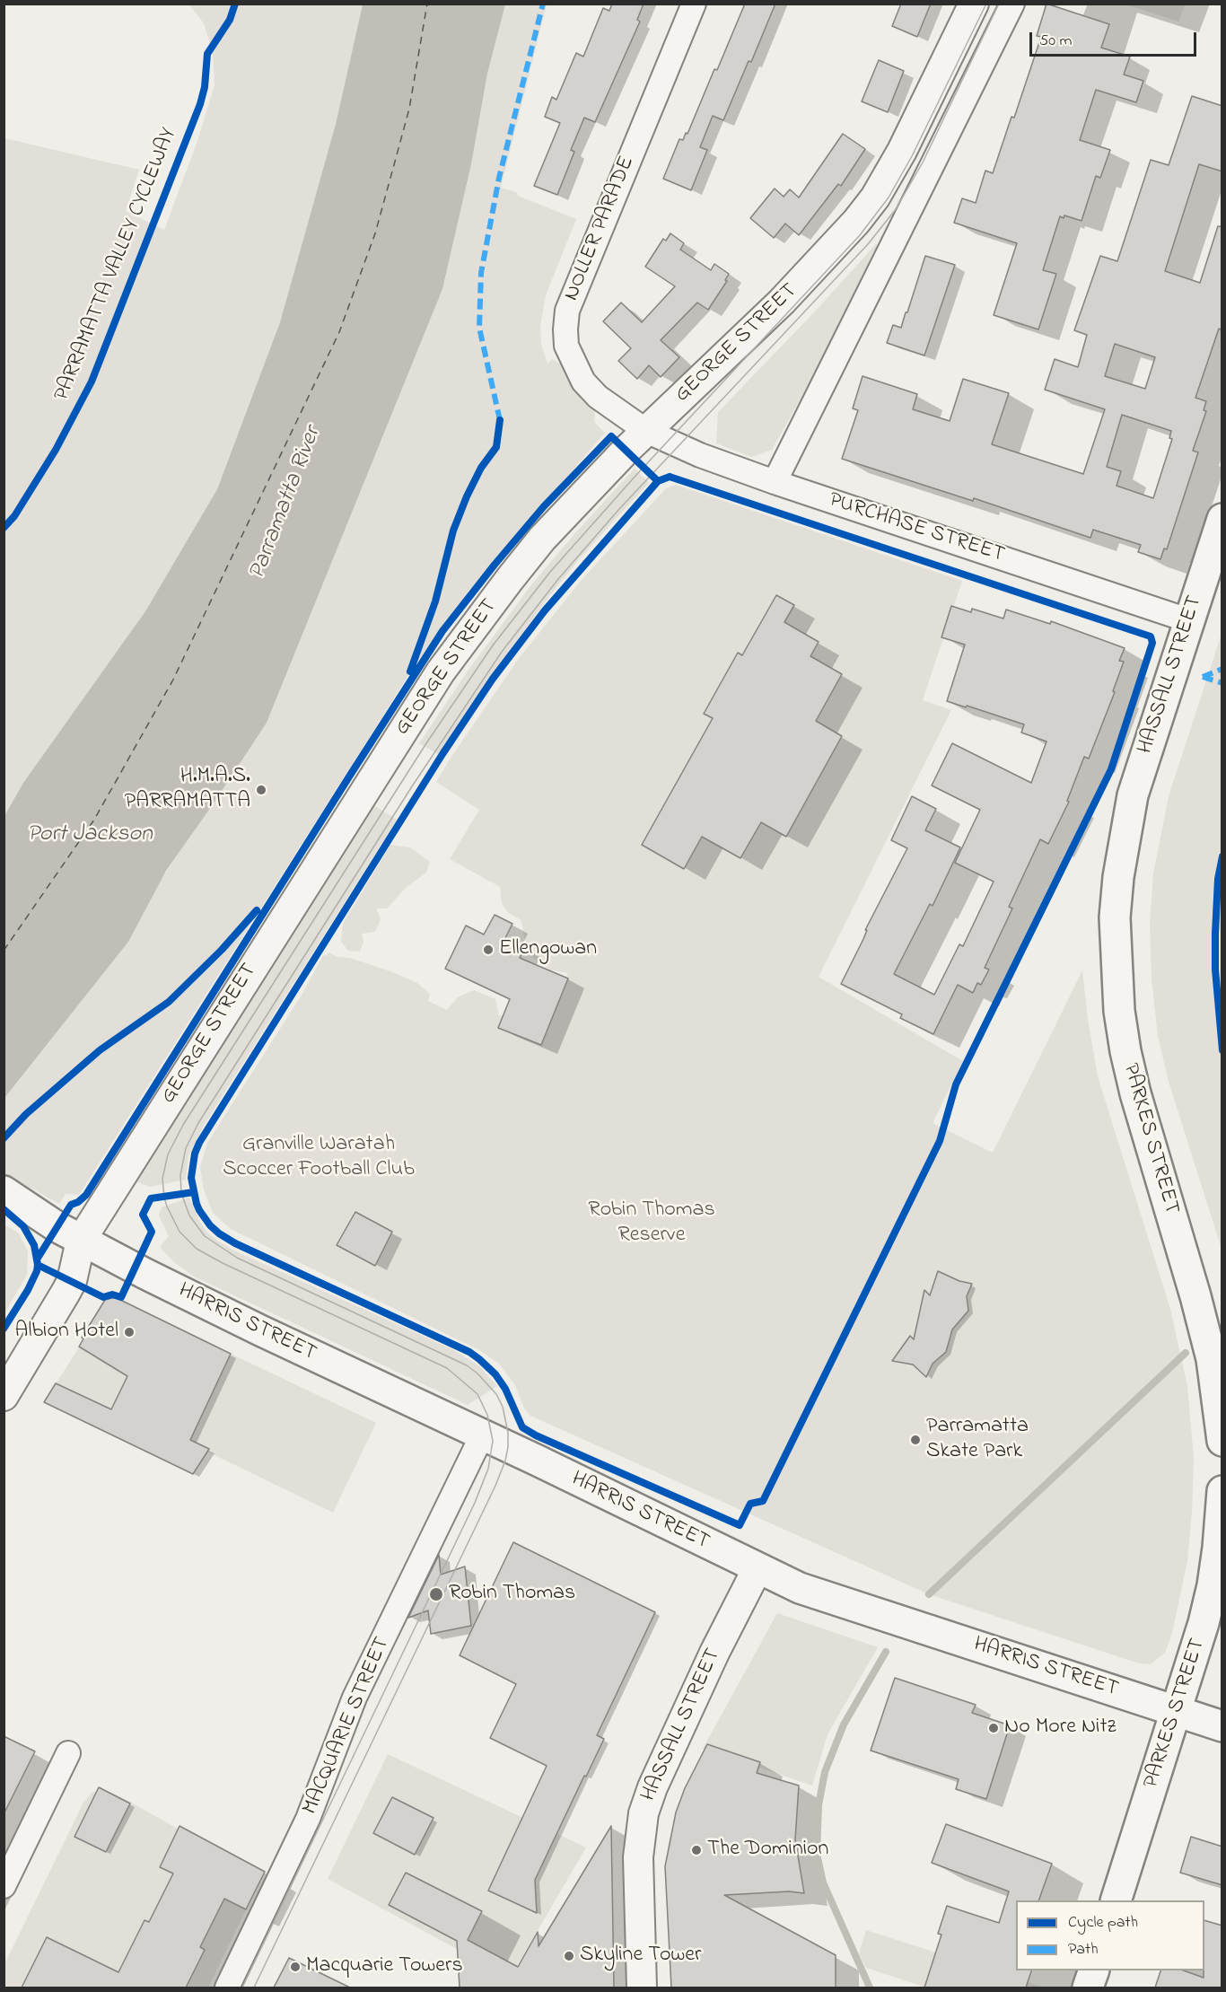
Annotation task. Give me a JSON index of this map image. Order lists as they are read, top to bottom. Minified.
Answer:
{"streets":{"main road":["HASSALL STREET","PARKES STREET","HARRIS STREET"],"street":["NOLLER PARADE","GEORGE STREET","PURCHASE STREET","MACQUARIE STREET"],"cycle path":["PARRAMATTA VALLEY CYCLEWAY"]},"crossings":[["NOLLER PARADE","GEORGE STREET"],["NOLLER PARADE","PURCHASE STREET"],["GEORGE STREET","PURCHASE STREET"],["GEORGE STREET","HARRIS STREET"],["PURCHASE STREET","HASSALL STREET"],["HASSALL STREET","PARKES STREET"],["HASSALL STREET","HARRIS STREET"],["PARKES STREET","HARRIS STREET"],["HARRIS STREET","MACQUARIE STREET"]],"water":["Parramatta River","Port Jackson"],"parks":["Granville Waratah Scoccer Football Club","Robin Thomas Reserve"],"places":["H.M.A.S. PARRAMATTA","Ellengowan","Albion Hotel","Parramatta Skate Park","Robin Thomas","No More Nitz","The Dominion","Skyline Tower","Macquarie Towers"],"legend":["Cycle path","Path"],"scale_bar":"50 m"}
